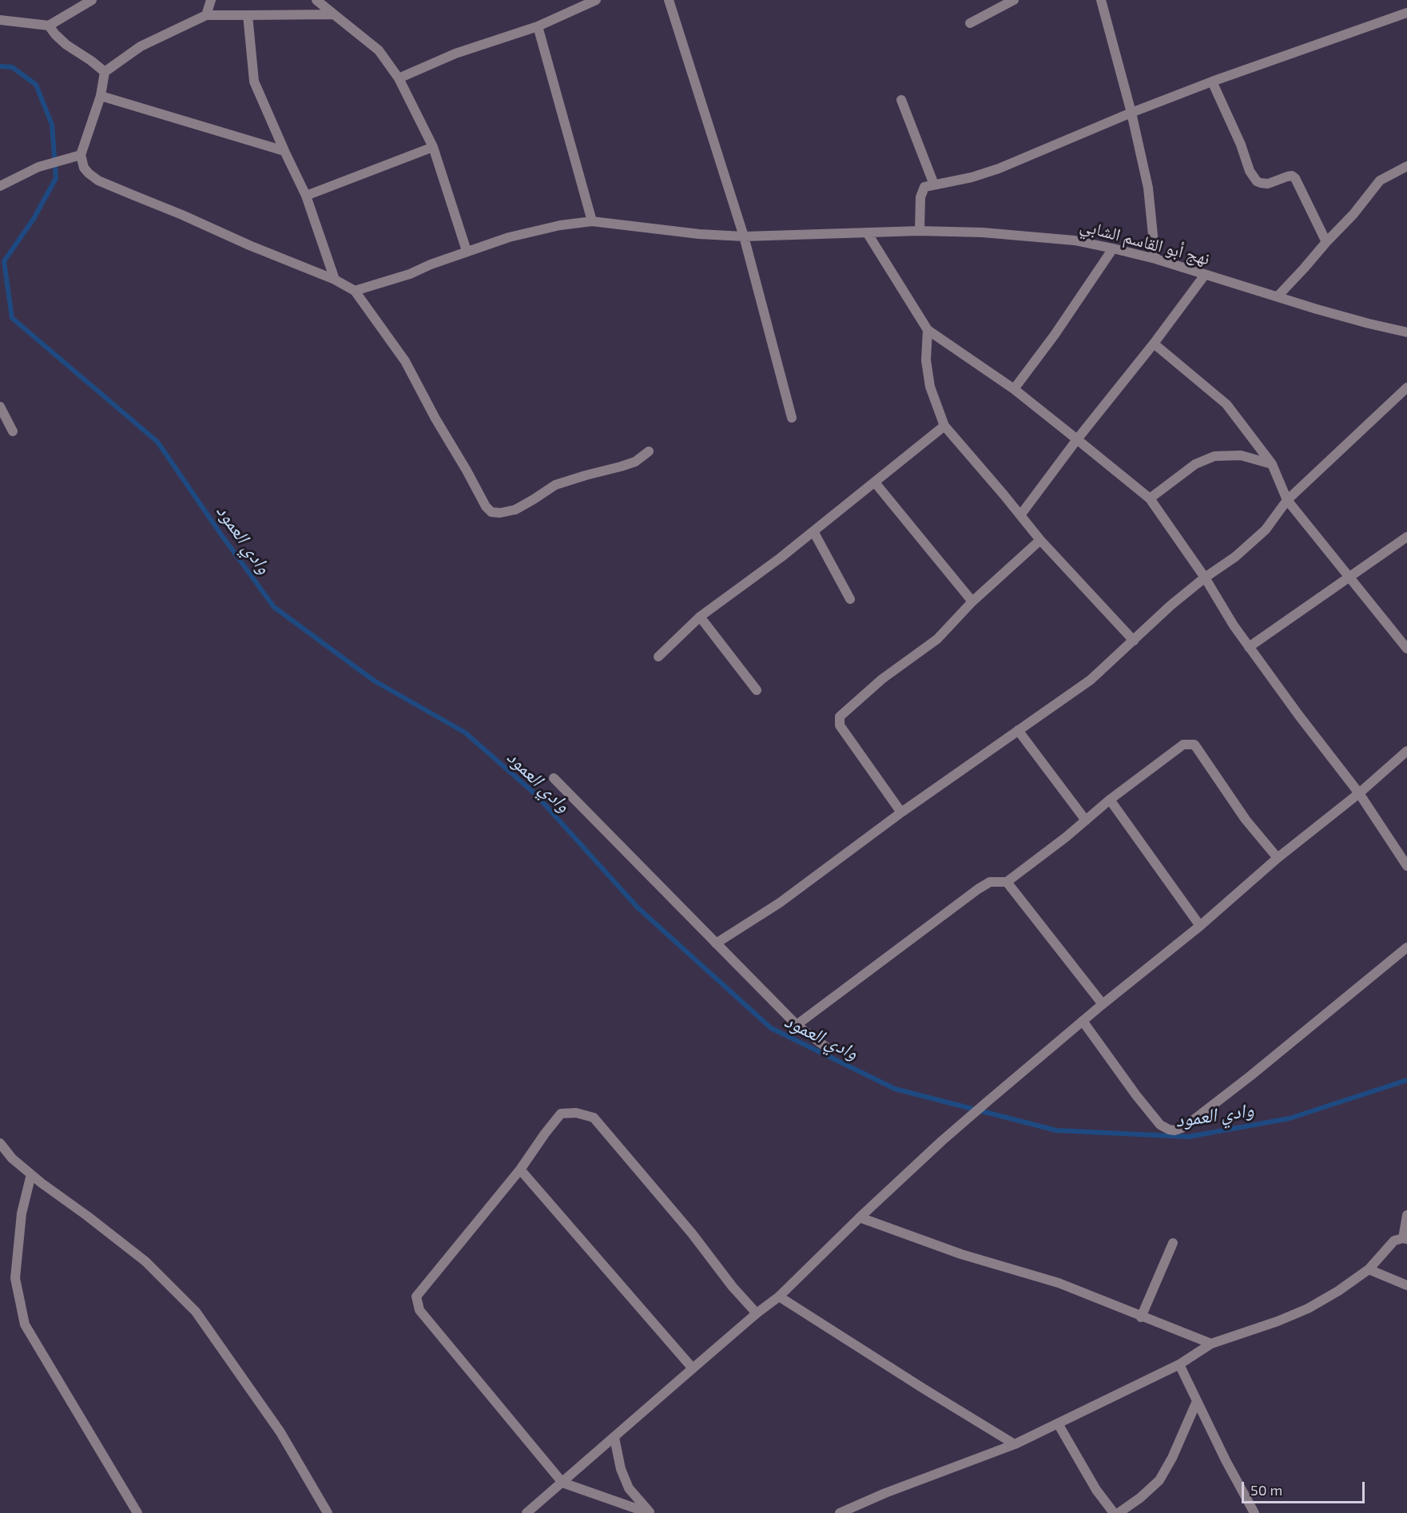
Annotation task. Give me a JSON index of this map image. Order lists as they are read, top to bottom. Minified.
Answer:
{"streets":{"street":["نهج أبو القاسم الشابي"]},"water":["وادي العمود"],"scale_bar":"50 m"}
